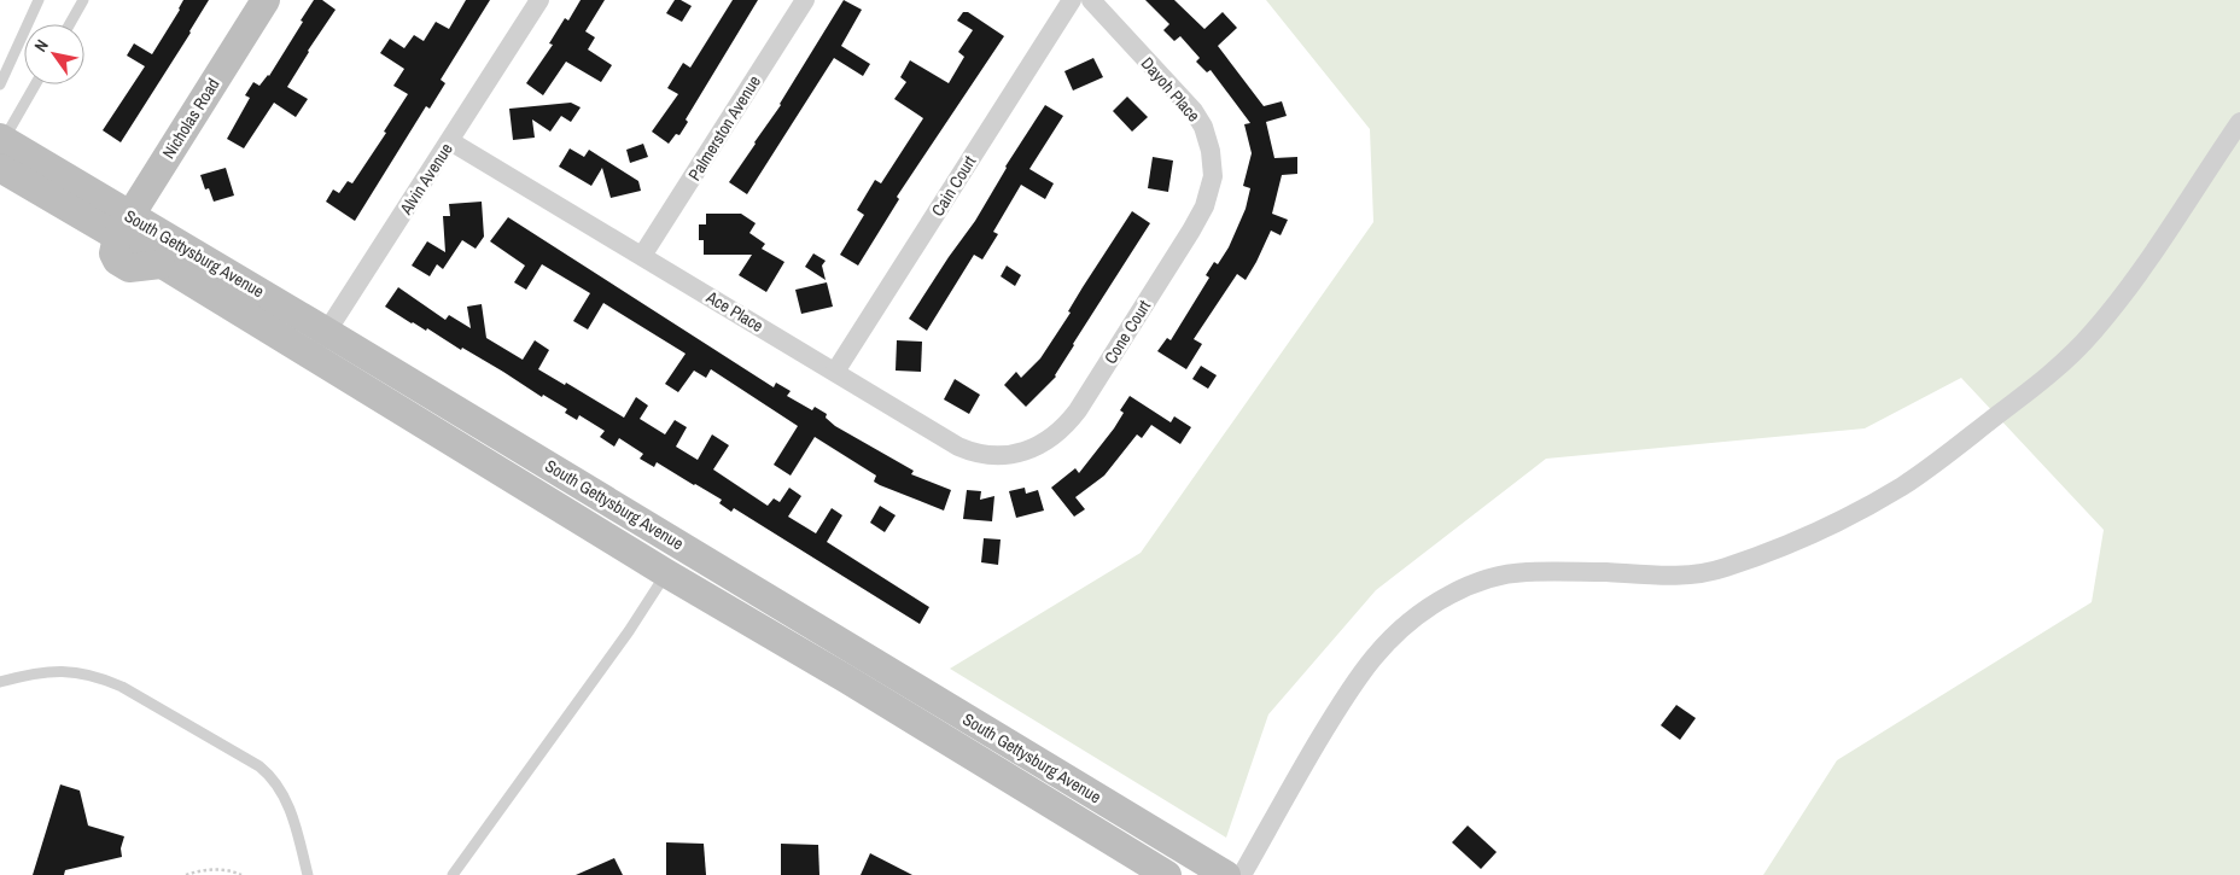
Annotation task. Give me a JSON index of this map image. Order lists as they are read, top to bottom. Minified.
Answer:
{"streets":{"main road":["Nicholas Road","South Gettysburg Avenue"],"street":["Dayoh Place","Palmerston Avenue","Alvin Avenue","Cain Court","Ace Place","Cone Court"]},"crossings":[["Dayoh Place","Cone Court"],["Nicholas Road","South Gettysburg Avenue"],["Palmerston Avenue","Ace Place"],["Alvin Avenue","South Gettysburg Avenue"],["Alvin Avenue","Ace Place"],["Cain Court","Ace Place"],["Ace Place","Cone Court"]],"north":"top left"}
